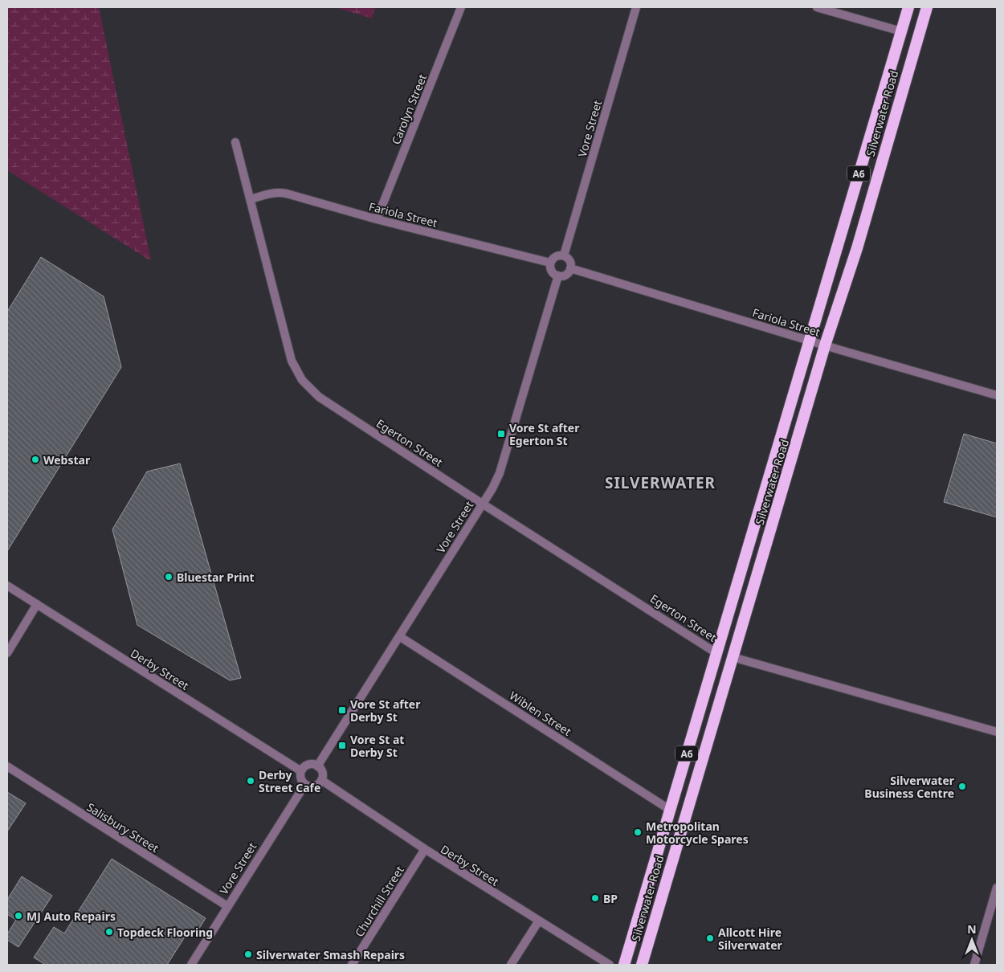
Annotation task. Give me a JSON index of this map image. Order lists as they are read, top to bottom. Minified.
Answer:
{"streets":{"highway":["Silverwater Road","A6"],"street":["Carolyn Street","Vore Street","Fariola Street","Egerton Street","Derby Street","Wiblen Street","Salisbury Street","Churchill Street"]},"crossings":[["Carolyn Street","Fariola Street"],["Silverwater Road","Fariola Street"],["Silverwater Road","Egerton Street"],["Silverwater Road","Wiblen Street"],["Vore Street","Fariola Street"],["Vore Street","Egerton Street"],["Vore Street","Derby Street"],["Vore Street","Wiblen Street"],["Vore Street","Salisbury Street"],["Fariola Street","Egerton Street"],["Derby Street","Churchill Street"]],"districts":["SILVERWATER"],"places":{"transit":["Vore St after Egerton St","Vore St after Derby St","Vore St at Derby St"],"other":["Webstar","Bluestar Print","Derby Street Cafe","Silverwater Business Centre","Metropolitan Motorcycle Spares","BP","MJ Auto Repairs","Topdeck Flooring","Allcott Hire Silverwater","Silverwater Smash Repairs"]},"north":"top"}
